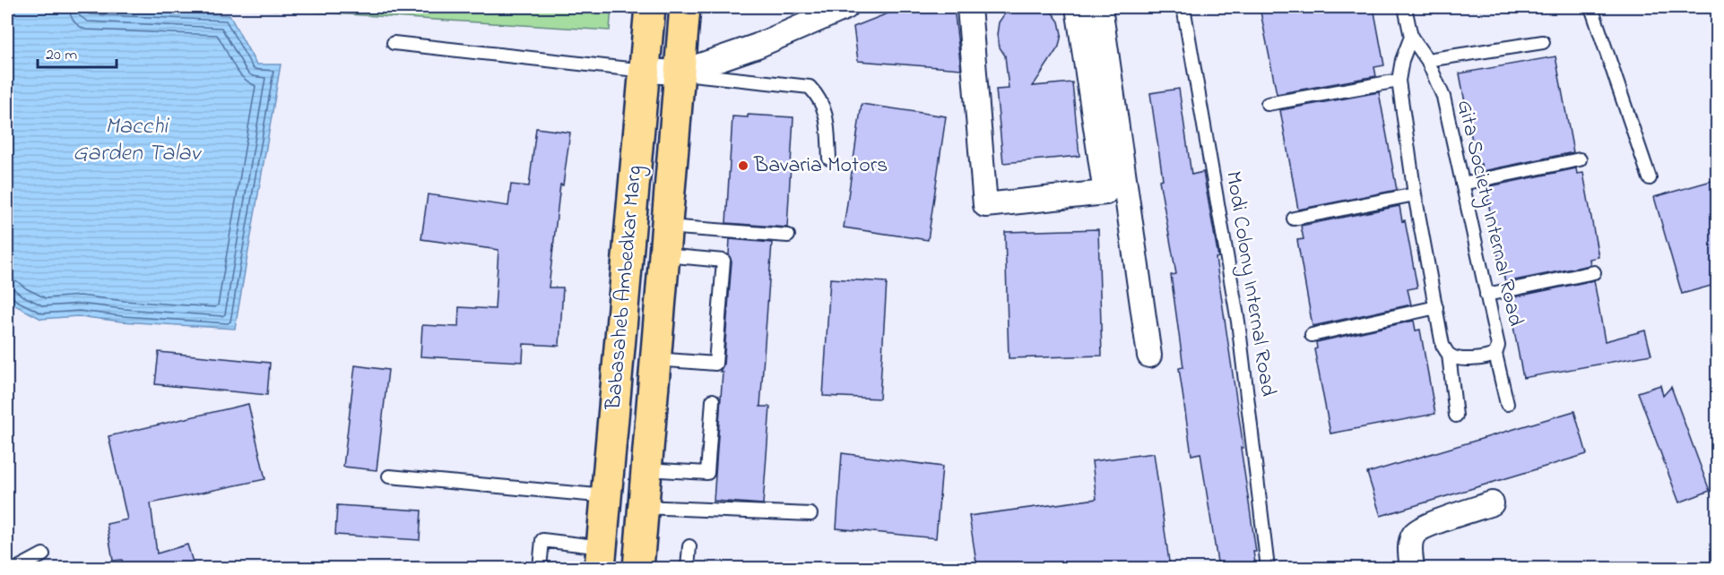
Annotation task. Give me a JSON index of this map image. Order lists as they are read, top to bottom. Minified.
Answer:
{"streets":{"main road":["Babasaheb Ambedkar Marg"],"lane":["Gita Society Internal Road","Modi Colony Internal Road"]},"water":["Macchi Garden Talav"],"places":["Bavaria Motors"],"scale_bar":"20 m"}
